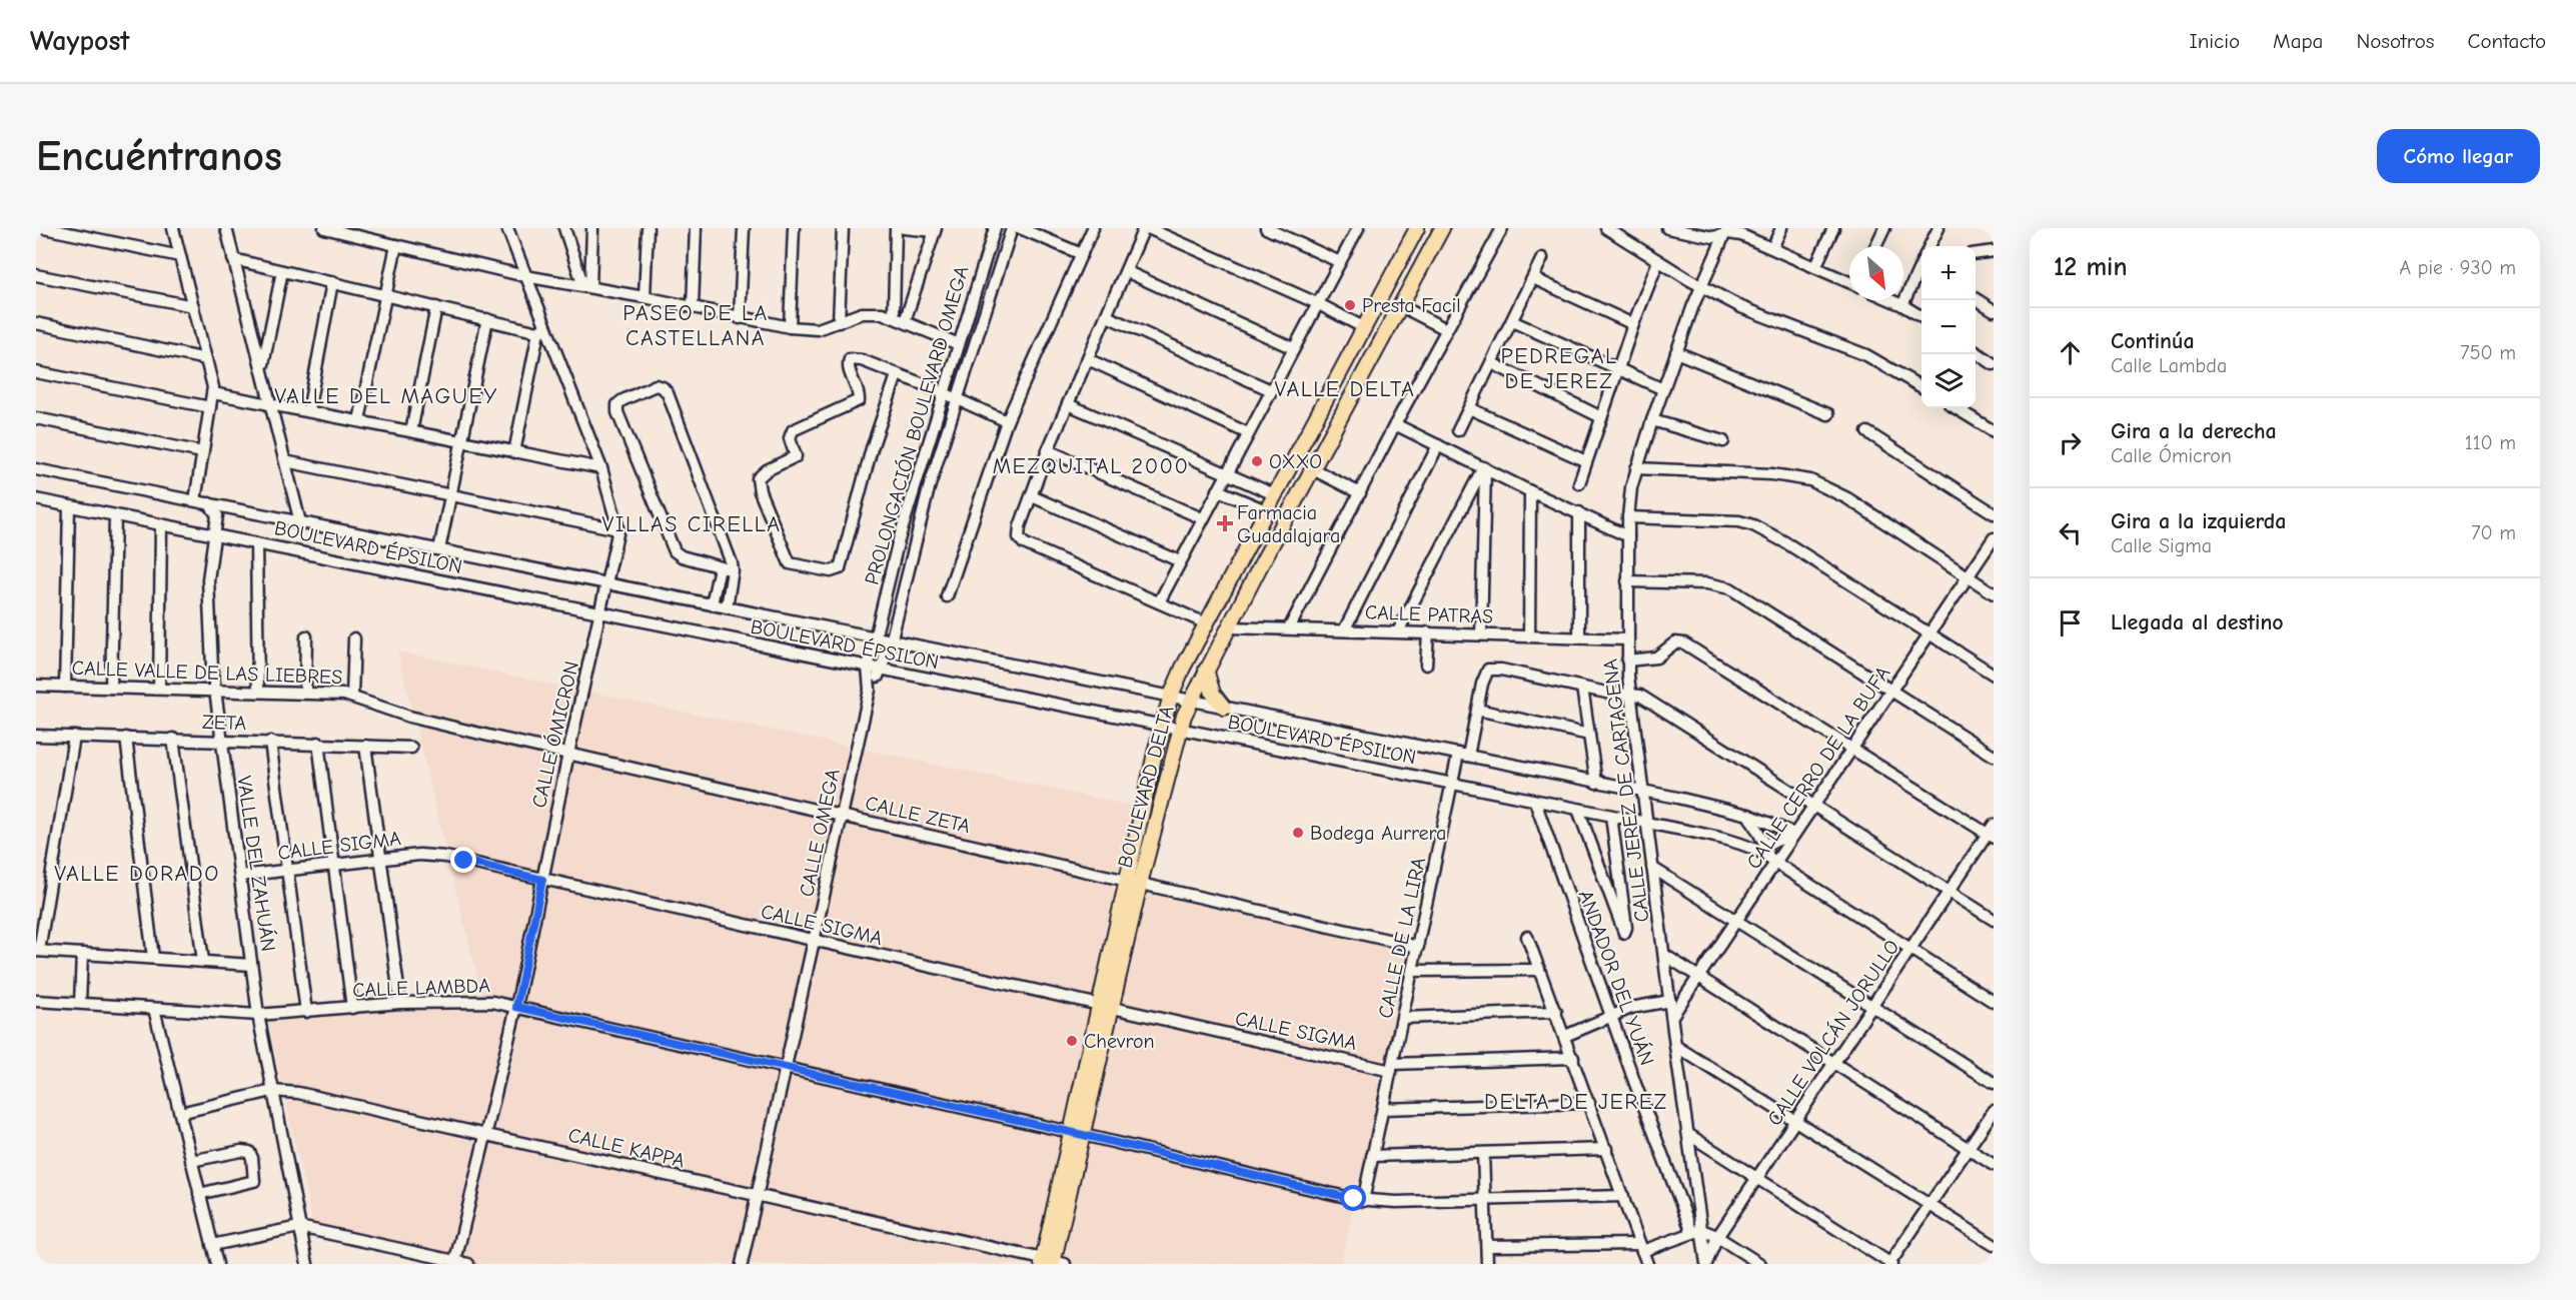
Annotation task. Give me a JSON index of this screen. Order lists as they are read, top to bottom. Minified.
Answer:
{"streets":{"main road":["BOULEVARD DELTA"],"street":["PROLONGACIÓN BOULEVARD OMEGA","BOULEVARD ÉPSILON","CALLE PATRAS","CALLE VALLE DE LAS LIEBRES","ZETA","CALLE ÓMICRON","CALLE CERRO DE LA BUFA","CALLE JEREZ DE CARTAGENA","CALLE ZETA","CALLE OMEGA","CALLE SIGMA","VALLE DEL ZAHUÁN","CALLE DE LA LIRA","ANDADOR DEL YUÁN","CALLE LAMBDA","CALLE VOLCÁN JORULLO","CALLE KAPPA"]},"crossings":[["PROLONGACIÓN BOULEVARD OMEGA","BOULEVARD ÉPSILON"],["PROLONGACIÓN BOULEVARD OMEGA","CALLE OMEGA"],["BOULEVARD ÉPSILON","CALLE ÓMICRON"],["BOULEVARD ÉPSILON","CALLE CERRO DE LA BUFA"],["BOULEVARD ÉPSILON","BOULEVARD DELTA"],["BOULEVARD ÉPSILON","CALLE JEREZ DE CARTAGENA"],["BOULEVARD ÉPSILON","CALLE OMEGA"],["BOULEVARD ÉPSILON","VALLE DEL ZAHUÁN"],["BOULEVARD ÉPSILON","CALLE DE LA LIRA"],["BOULEVARD ÉPSILON","ANDADOR DEL YUÁN"],["BOULEVARD ÉPSILON","CALLE VOLCÁN JORULLO"],["CALLE PATRAS","BOULEVARD DELTA"],["CALLE PATRAS","CALLE JEREZ DE CARTAGENA"],["CALLE VALLE DE LAS LIEBRES","CALLE ZETA"],["CALLE VALLE DE LAS LIEBRES","VALLE DEL ZAHUÁN"],["ZETA","VALLE DEL ZAHUÁN"],["CALLE ÓMICRON","CALLE ZETA"],["CALLE ÓMICRON","CALLE SIGMA"],["CALLE ÓMICRON","CALLE LAMBDA"],["CALLE ÓMICRON","CALLE KAPPA"],["CALLE CERRO DE LA BUFA","CALLE JEREZ DE CARTAGENA"],["BOULEVARD DELTA","CALLE ZETA"],["BOULEVARD DELTA","CALLE SIGMA"],["BOULEVARD DELTA","CALLE LAMBDA"],["BOULEVARD DELTA","CALLE KAPPA"],["CALLE JEREZ DE CARTAGENA","ANDADOR DEL YUÁN"],["CALLE JEREZ DE CARTAGENA","CALLE VOLCÁN JORULLO"],["CALLE ZETA","CALLE OMEGA"],["CALLE ZETA","CALLE DE LA LIRA"],["CALLE OMEGA","CALLE SIGMA"],["CALLE OMEGA","CALLE LAMBDA"],["CALLE OMEGA","CALLE KAPPA"],["CALLE SIGMA","VALLE DEL ZAHUÁN"],["CALLE SIGMA","CALLE DE LA LIRA"],["VALLE DEL ZAHUÁN","CALLE LAMBDA"],["VALLE DEL ZAHUÁN","CALLE KAPPA"],["CALLE DE LA LIRA","CALLE LAMBDA"]],"districts":["PASEO DE LA CASTELLANA","PEDREGAL DE JEREZ","VALLE DELTA","VALLE DEL MAGUEY","MEZQUITAL 2000","VILLAS CIRELLA","VALLE DORADO","DELTA DE JEREZ"],"places":{"other":["Presta Facil","OXXO","Bodega Aurrera","Chevron"],"health":["Farmacia Guadalajara"]},"north":"bottom right","page":{"header":"Waypost","nav":["Inicio","Mapa","Nosotros","Contacto"],"buttons":"Cómo llegar","title":"Encuéntranos","heading":["12 min","A pie · 930 m"],"map_buttons":["+","−"],"list":[["Continúa","Calle Lambda","750 m"],["Gira a la derecha","Calle Ómicron","110 m"],["Gira a la izquierda","Calle Sigma","70 m"],"Llegada al destino"]}}
